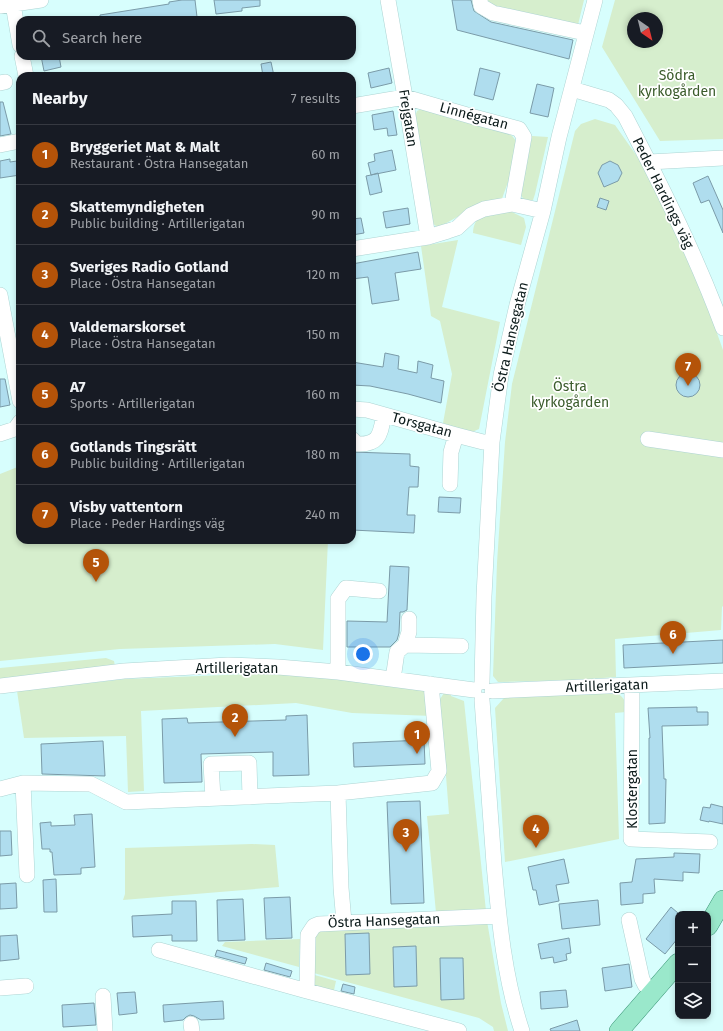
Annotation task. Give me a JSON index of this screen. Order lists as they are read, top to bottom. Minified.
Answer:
{"streets":{"street":["Linnégatan","Frejgatan","Peder Hardings väg","Östra Hansegatan","Torsgatan","Artillerigatan","Klostergatan"]},"crossings":[["Linnégatan","Frejgatan"],["Peder Hardings väg","Östra Hansegatan"],["Östra Hansegatan","Torsgatan"],["Östra Hansegatan","Artillerigatan"],["Artillerigatan","Klostergatan"]],"parks":["Södra kyrkogården","Östra kyrkogården"],"north":"bottom right","page":{"search":"Search here","heading":["Nearby","7 results"],"list":[{"mark":"1","name":"Bryggeriet Mat & Malt","note":"Restaurant · Östra Hansegatan","value":"60 m"},{"mark":"2","name":"Skattemyndigheten","note":"Public building · Artillerigatan","value":"90 m"},{"mark":"3","name":"Sveriges Radio Gotland","note":"Place · Östra Hansegatan","value":"120 m"},{"mark":"4","name":"Valdemarskorset","note":"Place · Östra Hansegatan","value":"150 m"},{"mark":"5","name":"A7","note":"Sports · Artillerigatan","value":"160 m"},{"mark":"6","name":"Gotlands Tingsrätt","note":"Public building · Artillerigatan","value":"180 m"},{"mark":"7","name":"Visby vattentorn","note":"Place · Peder Hardings väg","value":"240 m"}],"pins":["7","5","6","2","1","4","3"],"map_buttons":["+","−"]}}
